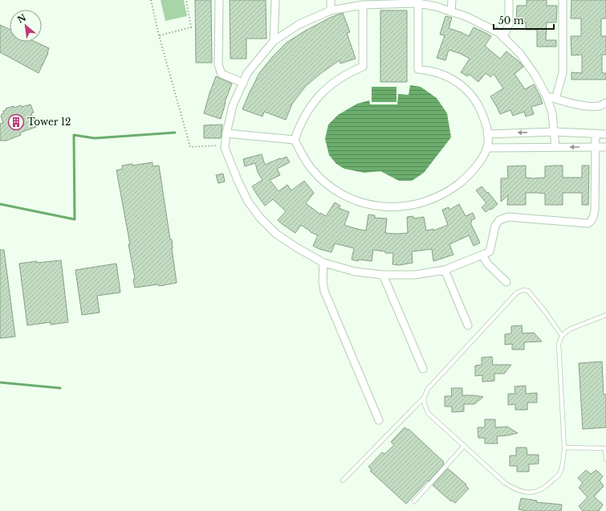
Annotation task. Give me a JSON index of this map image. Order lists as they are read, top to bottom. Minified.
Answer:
{"places":{"building":["Tower 12"]},"scale_bar":"50 m","north":"top left"}
